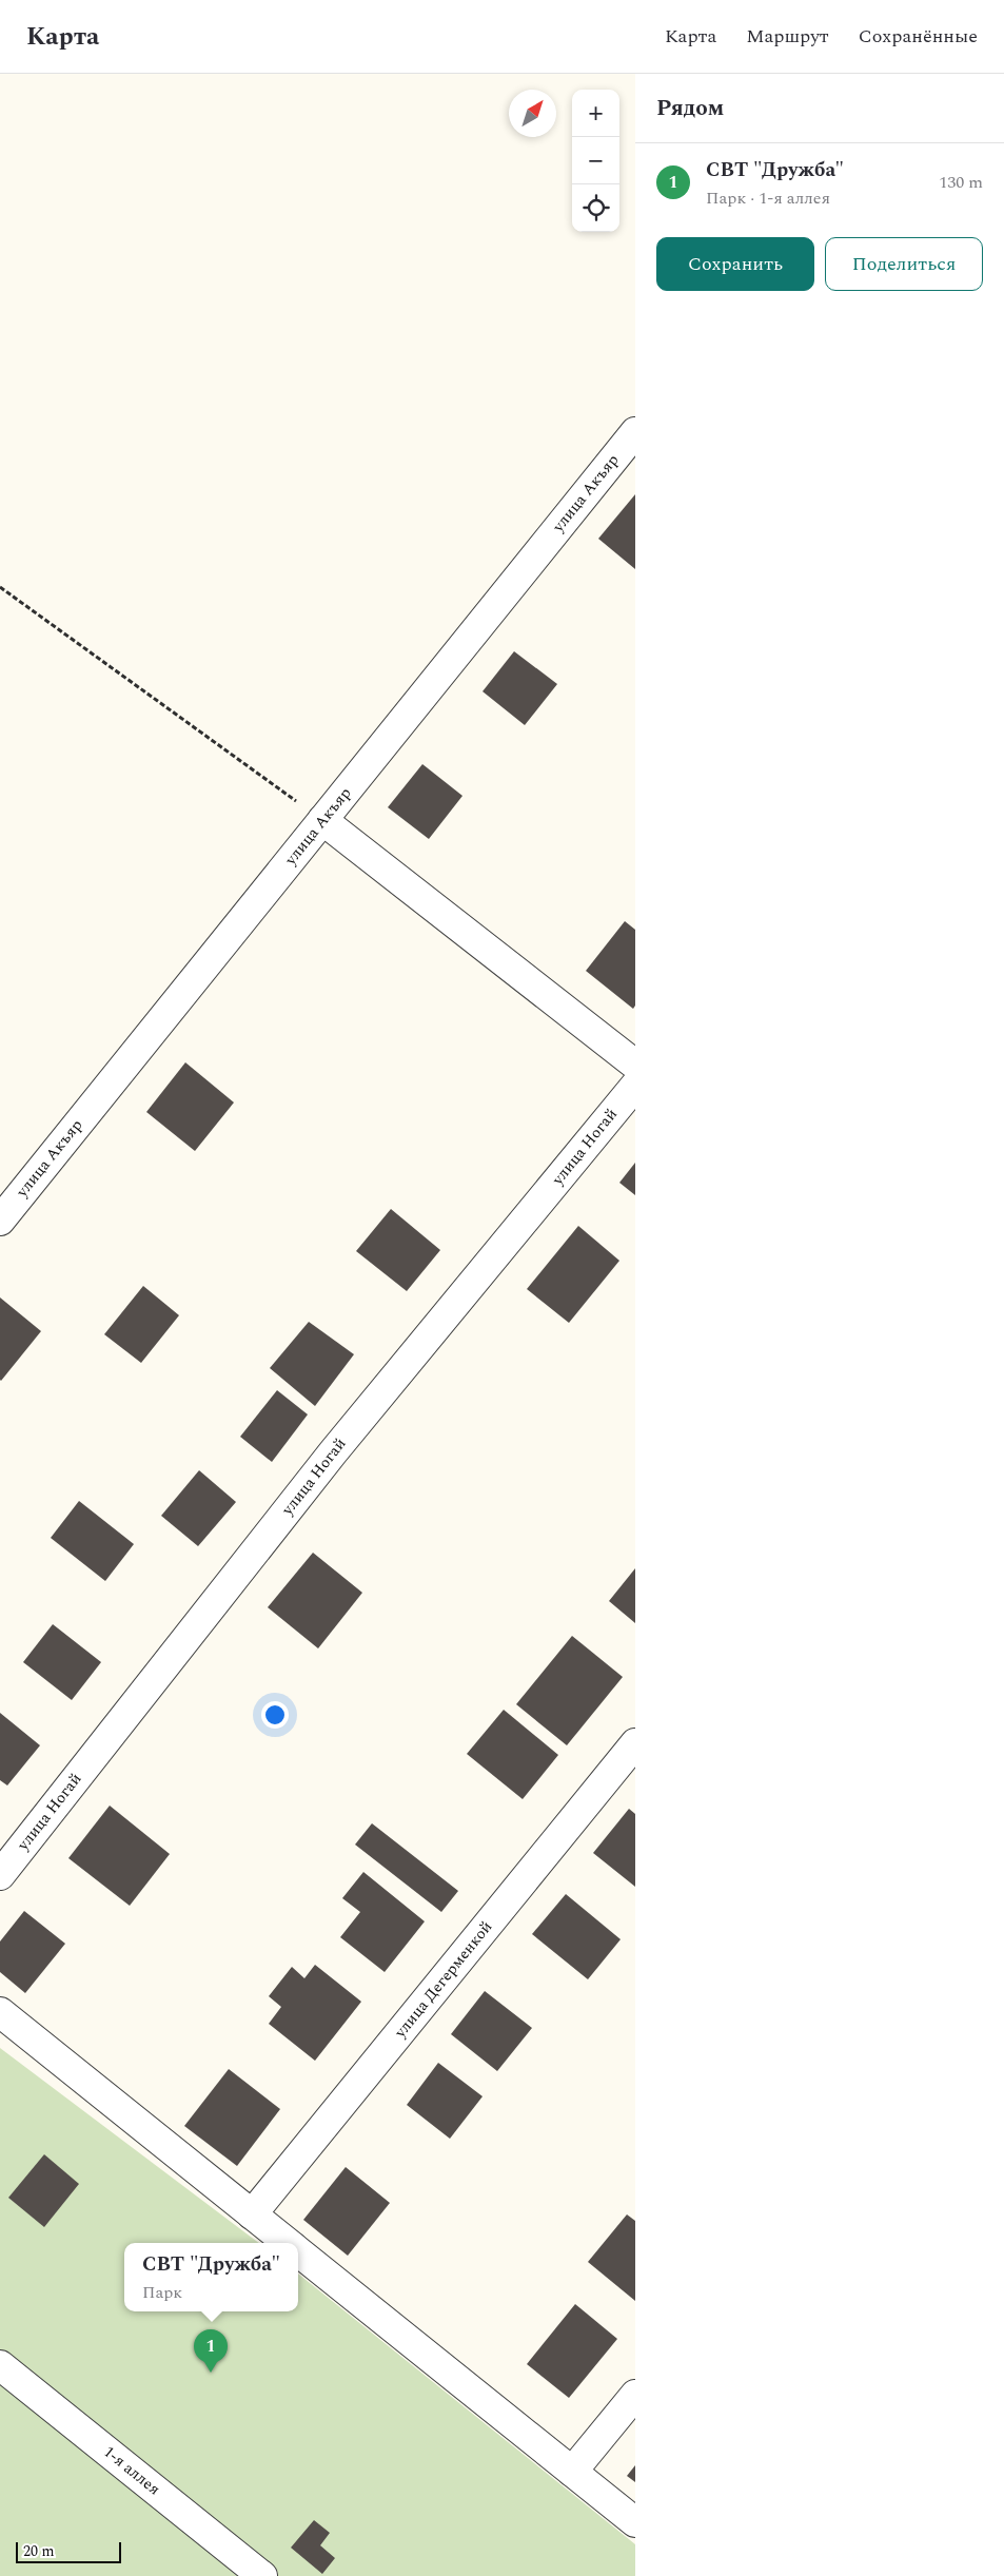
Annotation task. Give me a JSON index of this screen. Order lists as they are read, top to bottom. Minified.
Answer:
{"streets":{"street":["улица Акъяр","улица Ногай","улица Дегерменкой","1-я аллея"]},"scale_bar":"20 m","north":"top right","page":{"header":"Карта","nav":["Карта","Маршрут","Сохранённые"],"heading":"Рядом","map_buttons":["+","−"],"list":[{"mark":"1","name":"СВТ \"Дружба\"","note":"Парк · 1-я аллея","value":"130 m"}],"buttons":["Сохранить","Поделиться"],"popup":["СВТ \"Дружба\"","Парк"],"pins":"1","scale":"20 m"}}
